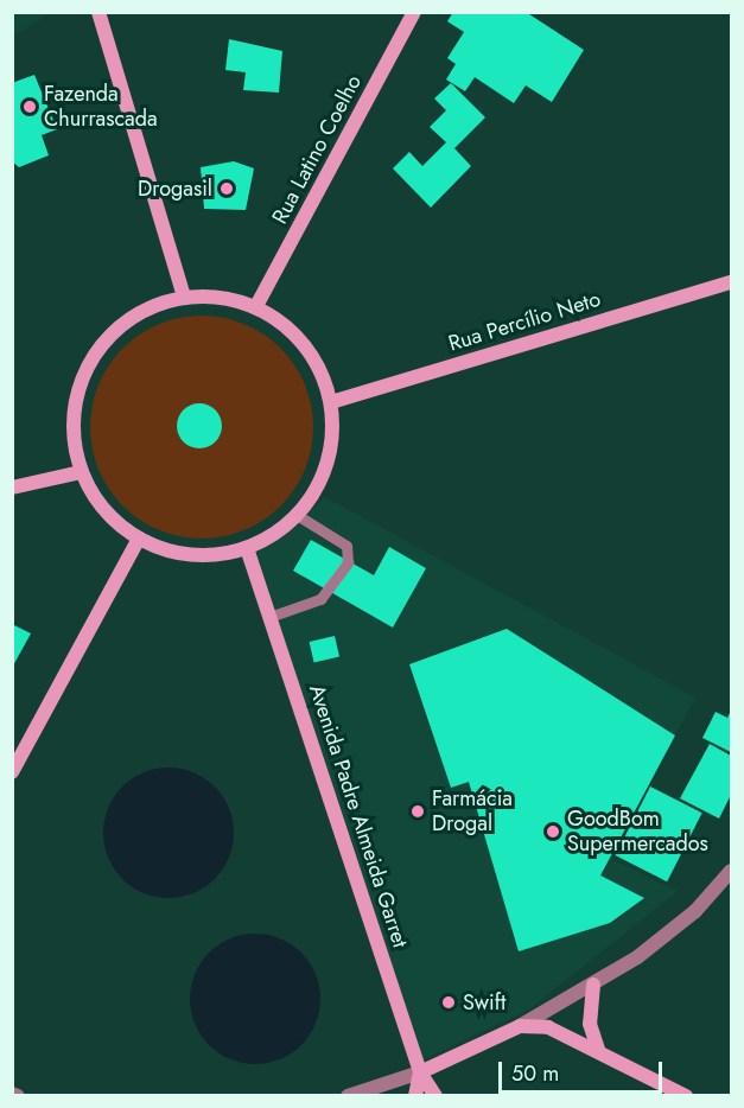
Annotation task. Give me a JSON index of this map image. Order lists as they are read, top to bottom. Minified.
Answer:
{"streets":{"main road":["Rua Latino Coelho","Rua Percílio Neto","Avenida Padre Almeida Garret"]},"places":["Fazenda Churrascada","Drogasil","Farmácia Drogal","GoodBom Supermercados","Swift"],"scale_bar":"50 m"}
